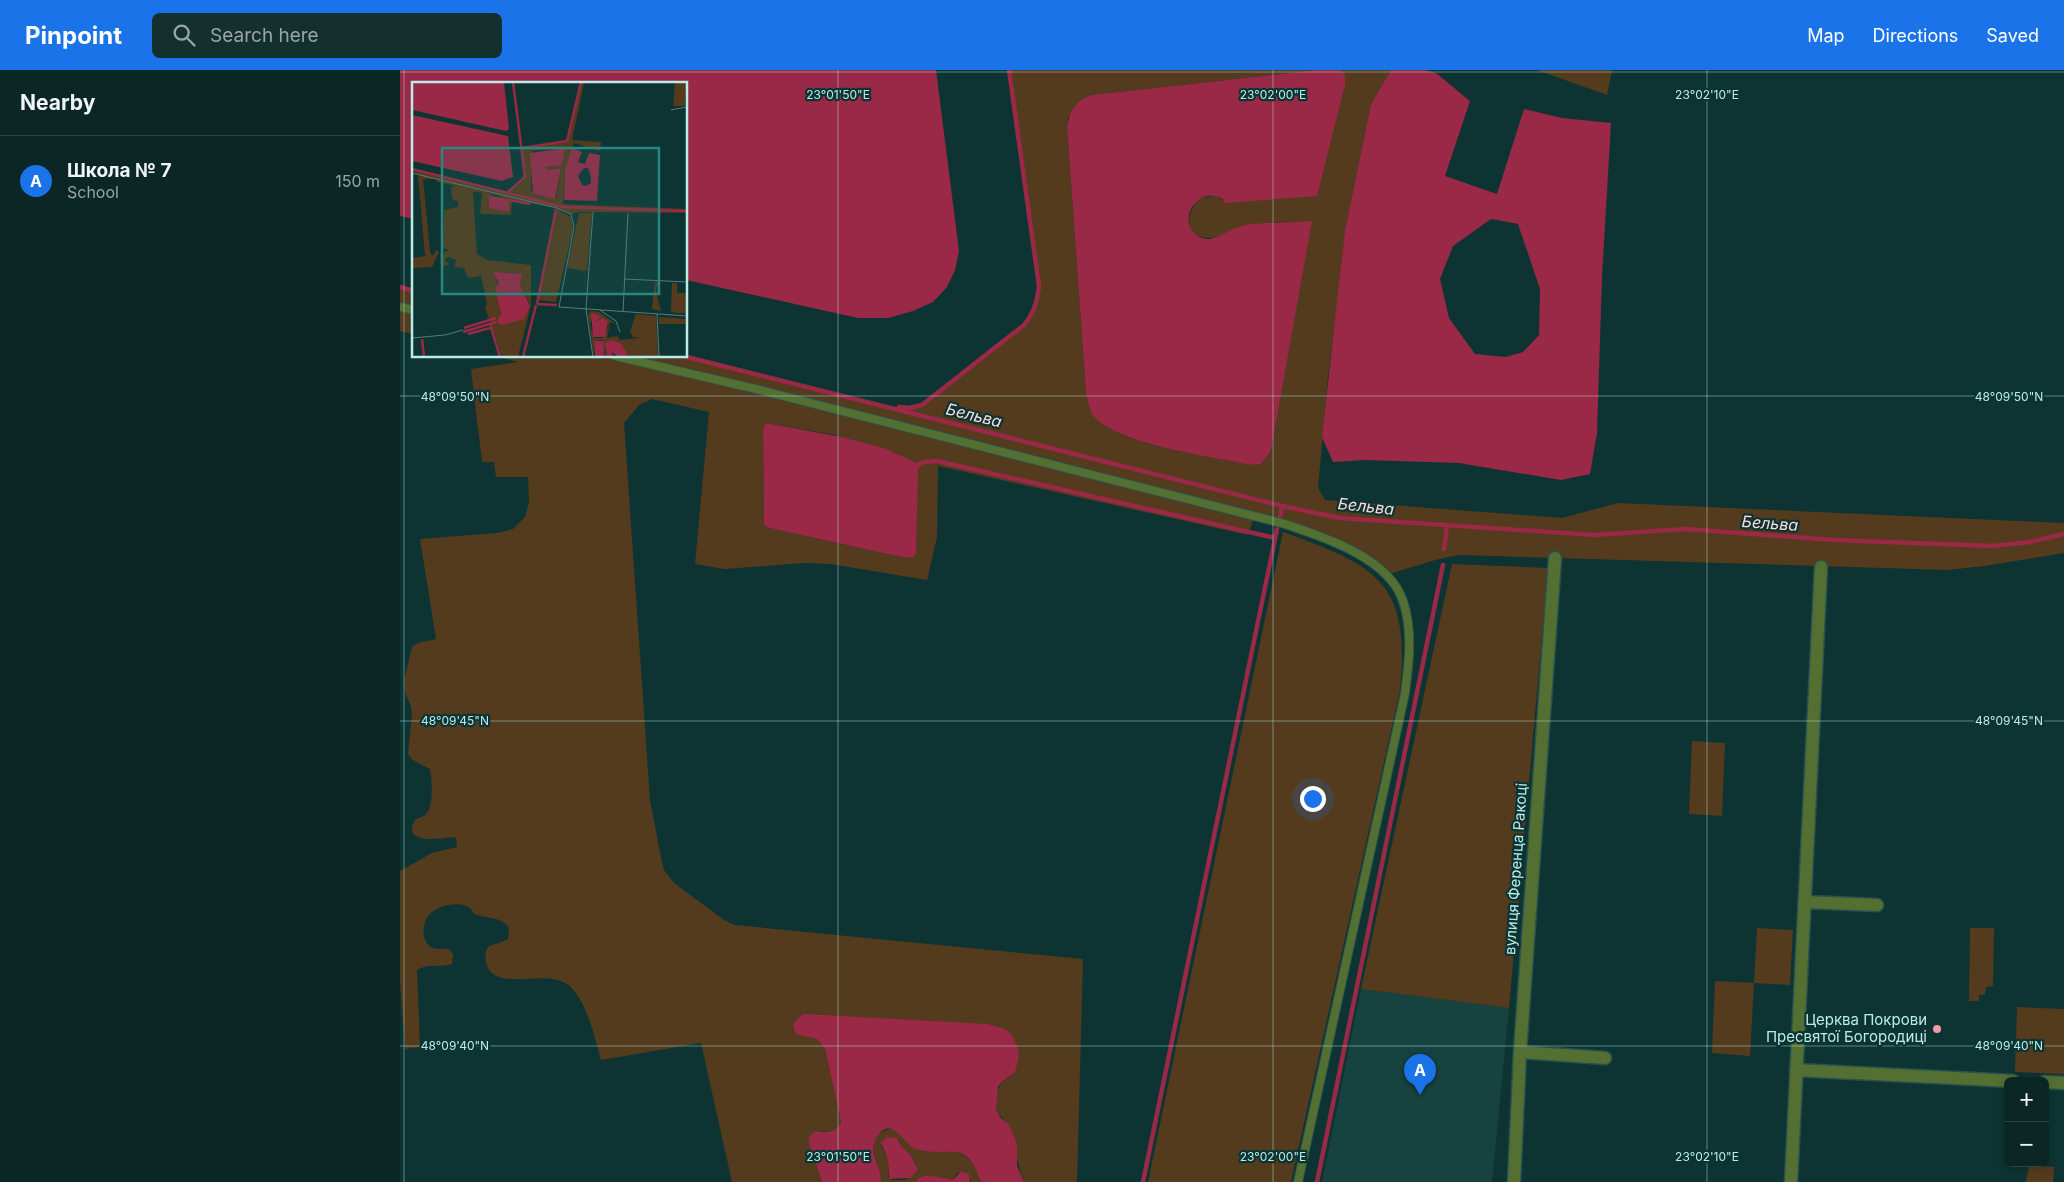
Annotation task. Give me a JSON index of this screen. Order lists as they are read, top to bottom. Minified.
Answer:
{"streets":{"street":["вулиця Ференца Ракоці"]},"water":["Бельва"],"places":["Церква Покрови Пресвятої Богородиці"],"page":{"header":"Pinpoint","search":"Search here","nav":["Map","Directions","Saved"],"heading":"Nearby","list":[{"mark":"A","name":"Школа № 7","note":"School","value":"150 m"}],"pins":"A","map_buttons":["+","−"]},"coordinates":["23°01'50\"E","23°02'00\"E","23°02'10\"E","48°09'50\"N","48°09'45\"N","48°09'40\"N"]}
